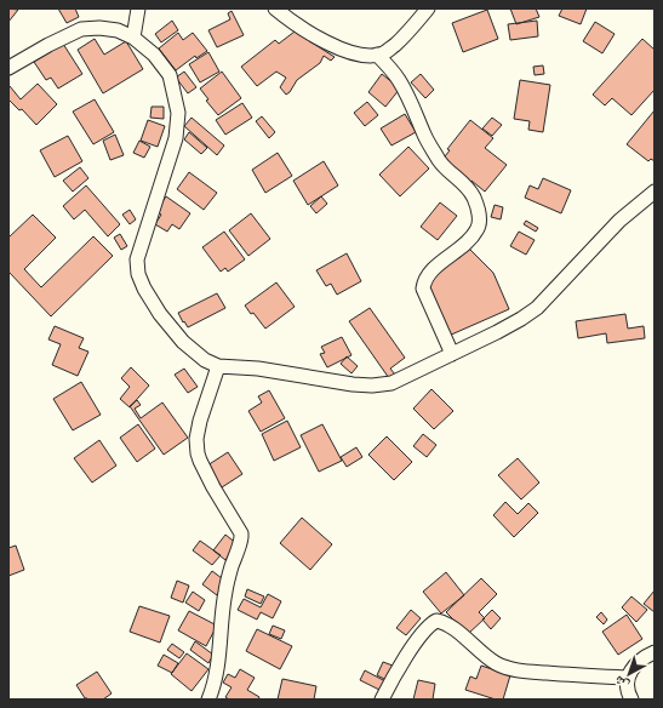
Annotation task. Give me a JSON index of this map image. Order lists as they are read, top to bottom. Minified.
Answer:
{"north":"bottom left"}
